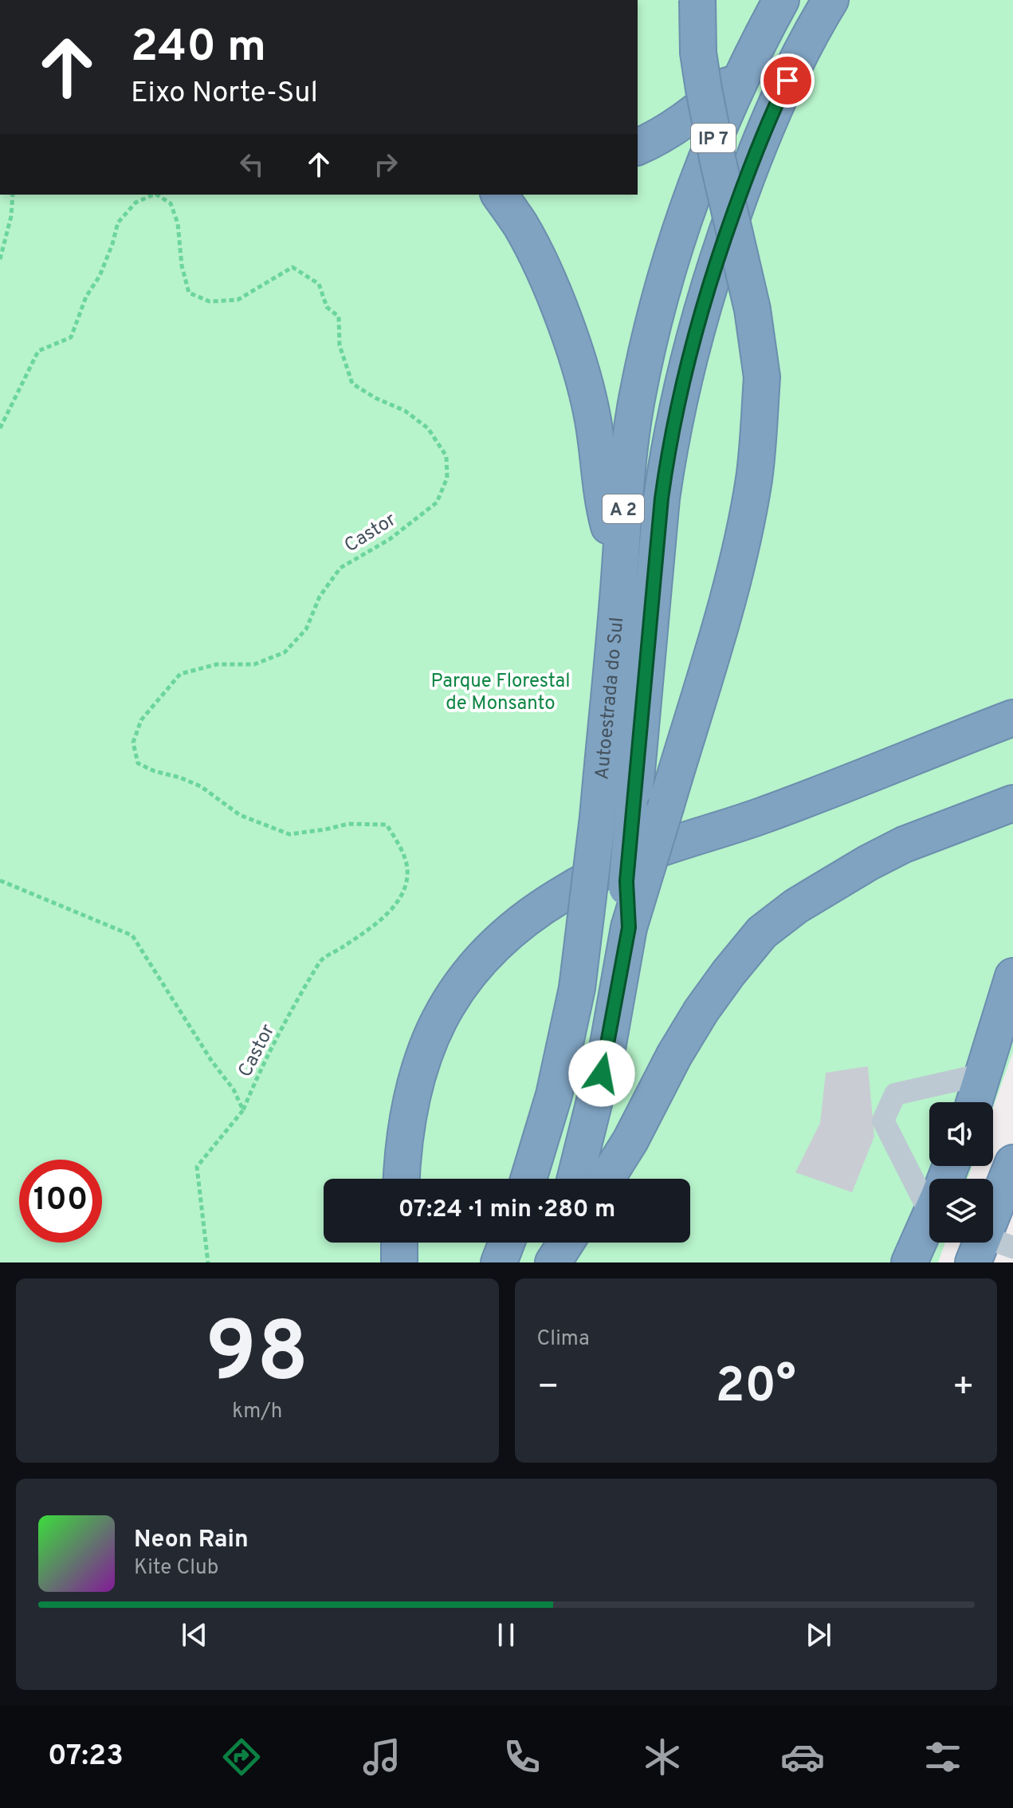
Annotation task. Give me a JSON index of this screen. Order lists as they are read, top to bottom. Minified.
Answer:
{"streets":{"highway":["IP 7","A 2","Autoestrada do Sul"],"path":["Castor"]},"crossings":[["IP 7","Autoestrada do Sul"]],"parks":["Parque Florestal de Monsanto"],"page":{"turn":["240 m","Eixo Norte-Sul"],"limit":"100","trip":"07:24 · 1 min · 280 m","tile":[["98","km/h"],"Clima"],"heat":["−","20°","+"],"song":["Neon Rain","Kite Club"],"tabs":"07:23"}}
